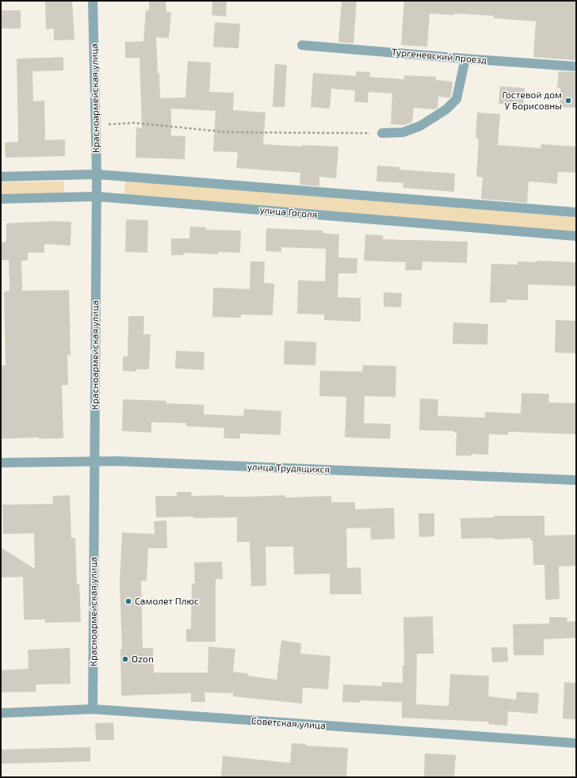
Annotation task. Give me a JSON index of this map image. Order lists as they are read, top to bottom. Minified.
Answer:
{"streets":{"street":["Тургеневский проезд","Красноармейская улица","улица Гоголя","улица Трудящихся","Советская улица"]},"crossings":[["Красноармейская улица","улица Гоголя"],["Красноармейская улица","улица Трудящихся"],["Красноармейская улица","Советская улица"]],"places":["Гостевой дом У Борисовны","Самолет Плюс","Ozon"]}
